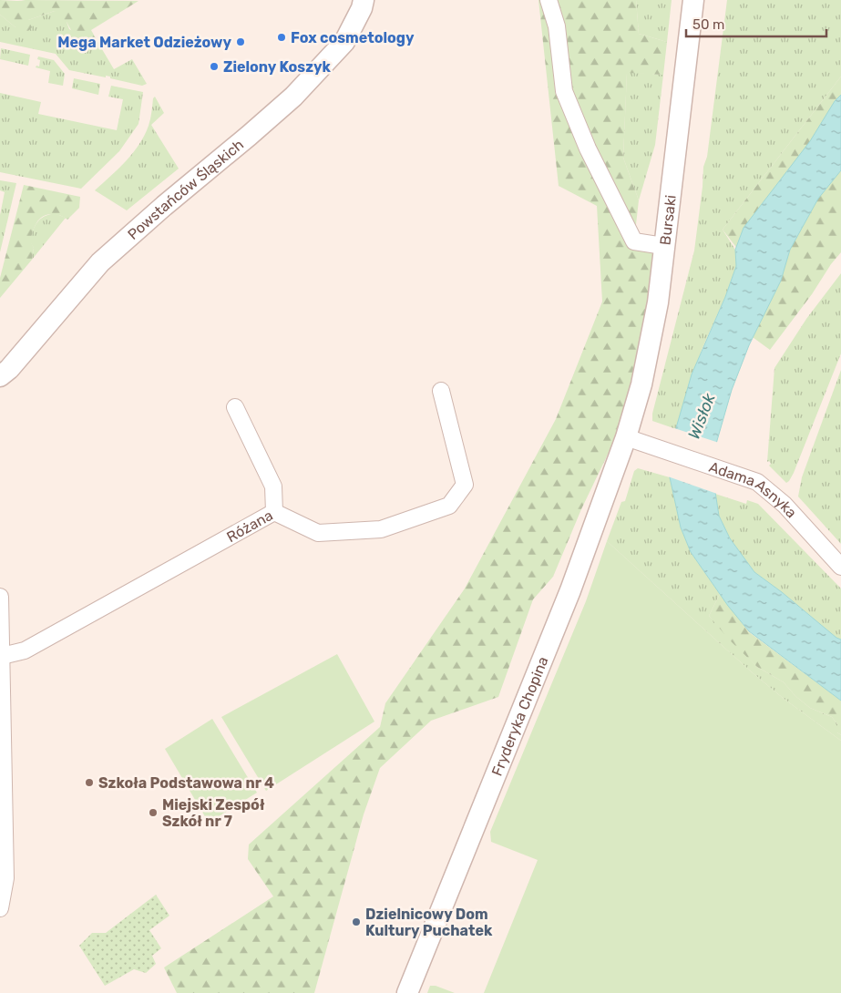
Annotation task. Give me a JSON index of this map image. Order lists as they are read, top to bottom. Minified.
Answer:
{"streets":{"street":["Powstańców Śląskich","Bursaki","Adama Asnyka","Różana","Fryderyka Chopina"]},"crossings":[["Bursaki","Adama Asnyka"],["Bursaki","Fryderyka Chopina"],["Adama Asnyka","Fryderyka Chopina"]],"water":["Wisłok"],"places":["Fox cosmetology","Mega Market Odzieżowy","Zielony Koszyk","Szkoła Podstawowa nr 4","Miejski Zespół Szkół nr 7","Dzielnicowy Dom Kultury Puchatek"],"scale_bar":"50 m"}
